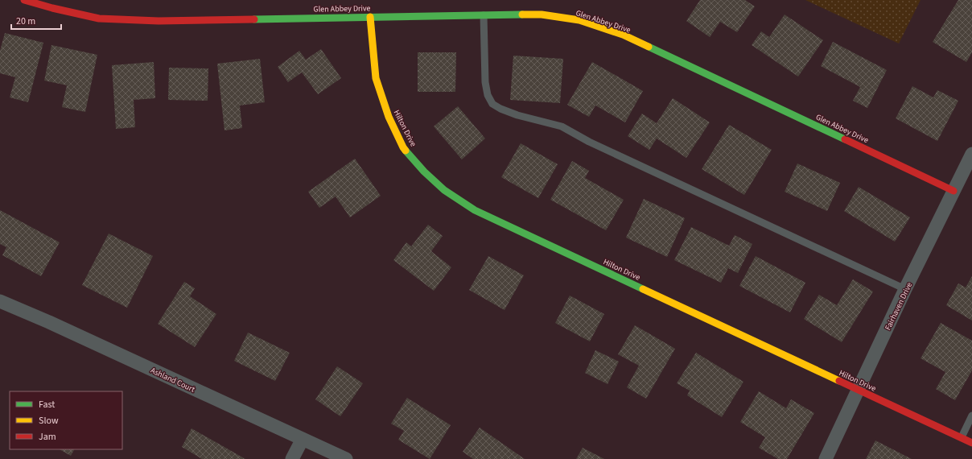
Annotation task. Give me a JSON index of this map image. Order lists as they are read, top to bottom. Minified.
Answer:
{"streets":{"street":["Glen Abbey Drive","Hilton Drive","Fairhaven Drive","Ashland Court"]},"crossings":[["Glen Abbey Drive","Hilton Drive"],["Glen Abbey Drive","Fairhaven Drive"],["Hilton Drive","Fairhaven Drive"]],"legend":["Fast","Slow","Jam"],"scale_bar":"20 m"}
